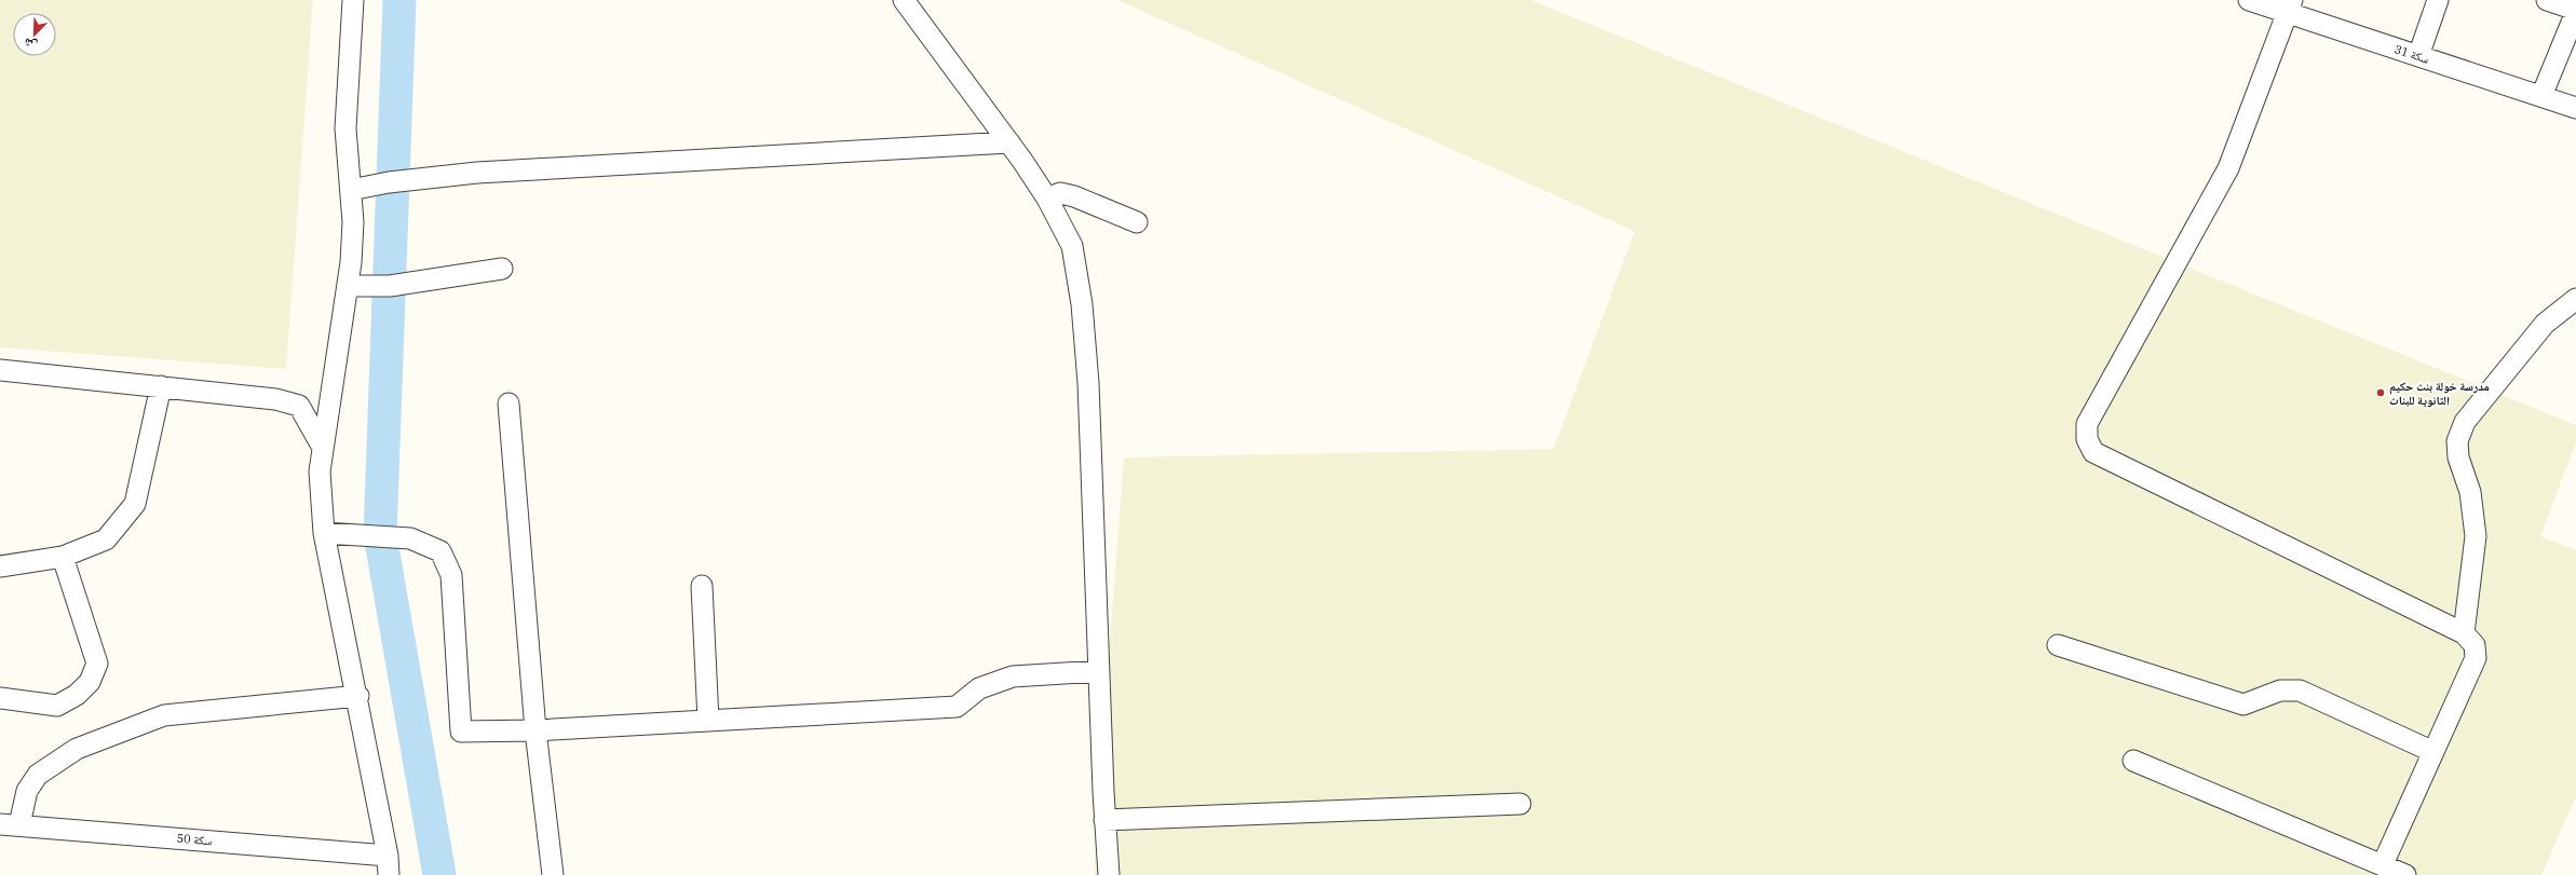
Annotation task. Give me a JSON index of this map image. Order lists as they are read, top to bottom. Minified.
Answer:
{"streets":{"street":["سكة 31","سكة 50"]},"places":["مدرسة خولة بنت حكيم الثانوية للبنات"],"north":"bottom left"}
